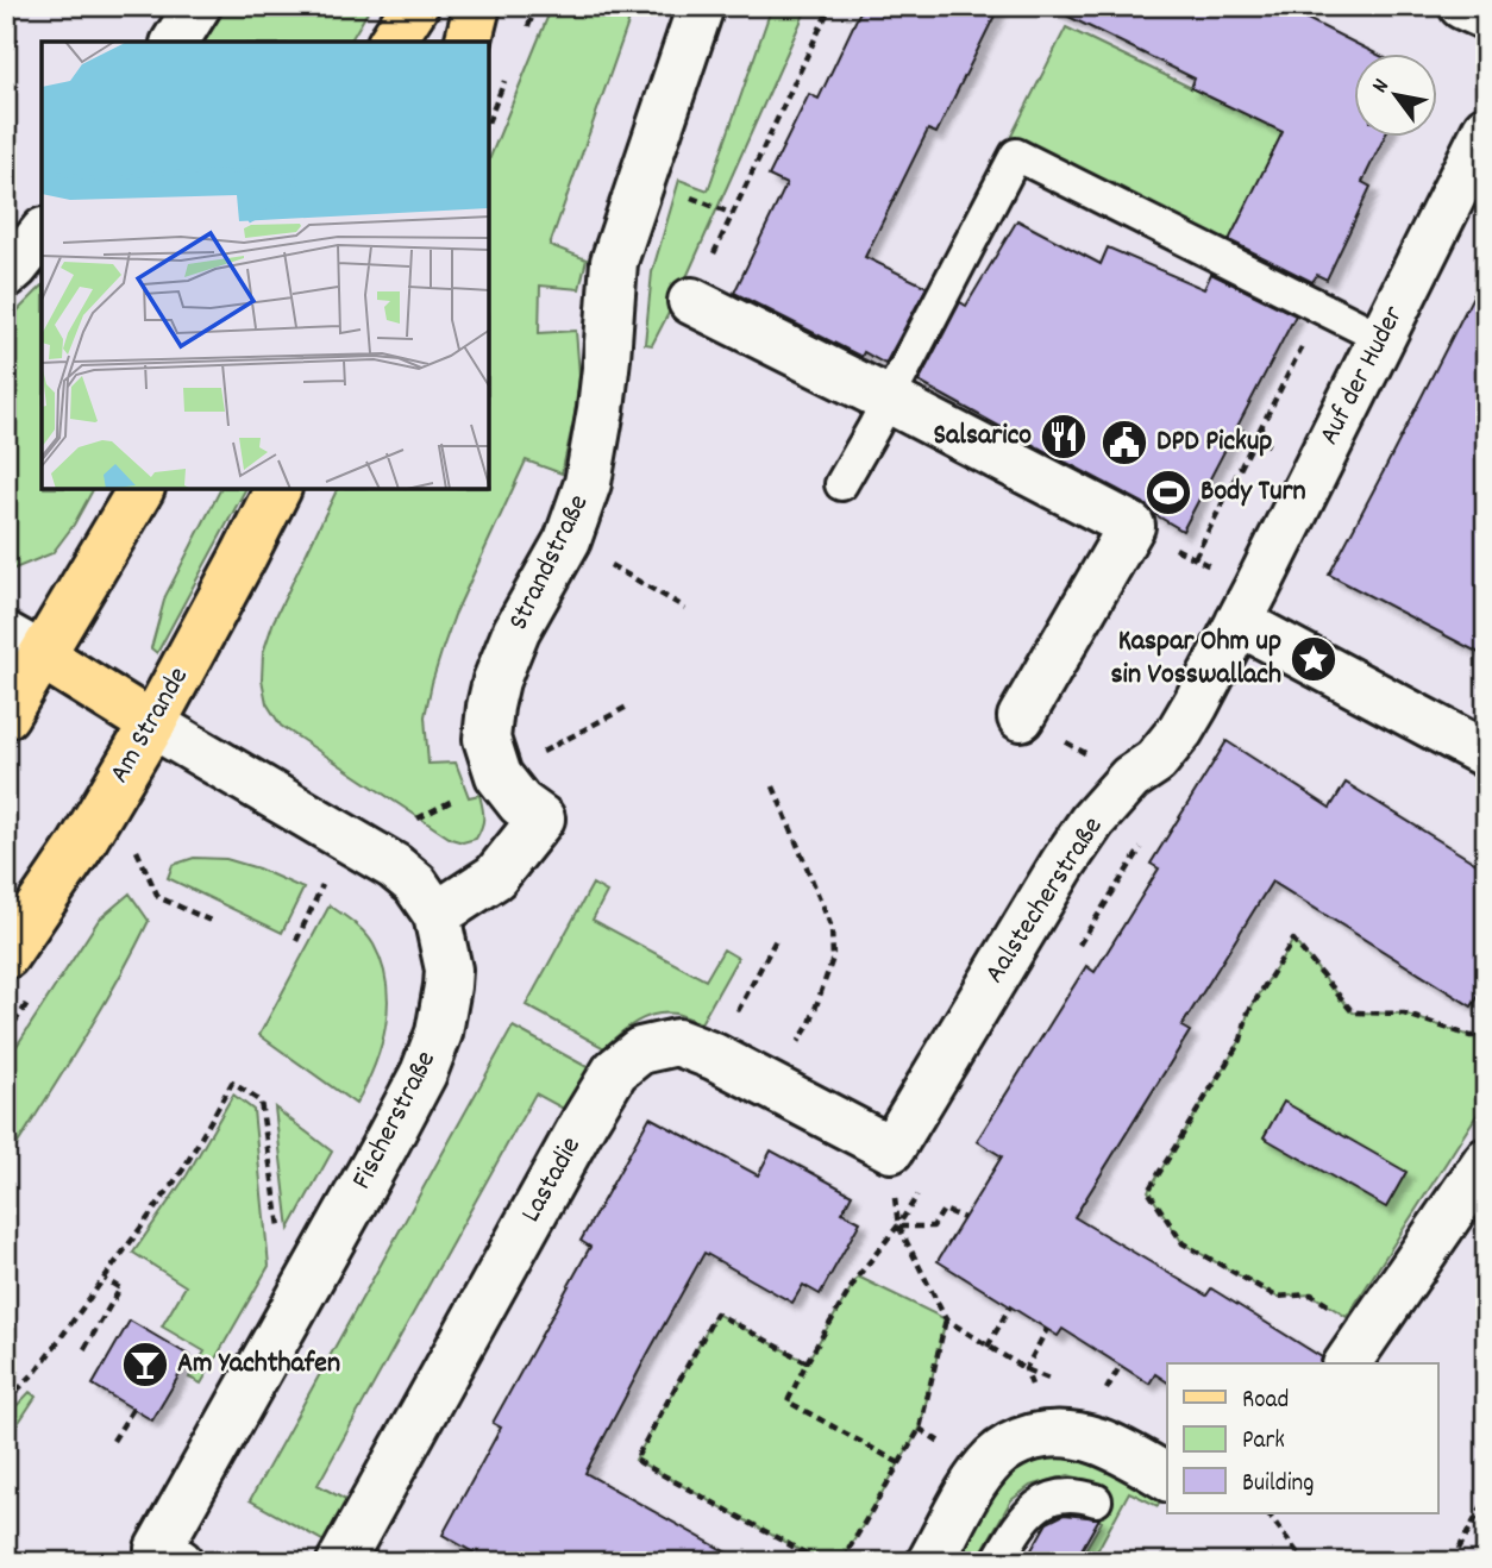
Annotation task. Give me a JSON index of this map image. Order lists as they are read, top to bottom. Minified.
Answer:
{"streets":{"main road":["Am Strande"],"street":["Auf der Huder","Strandstraße","Aalstecherstraße","Fischerstraße","Lastadie"]},"crossings":[["Auf der Huder","Aalstecherstraße"],["Strandstraße","Fischerstraße"],["Am Strande","Fischerstraße"],["Aalstecherstraße","Lastadie"]],"places":{"restaurant":["Salsarico"],"public building":["DPD Pickup"],"sports":["Body Turn"],"place":["Kaspar Ohm up sin Vosswallach"],"bar":["Am Yachthafen"]},"legend":["Road","Park","Building"],"north":"top left"}
